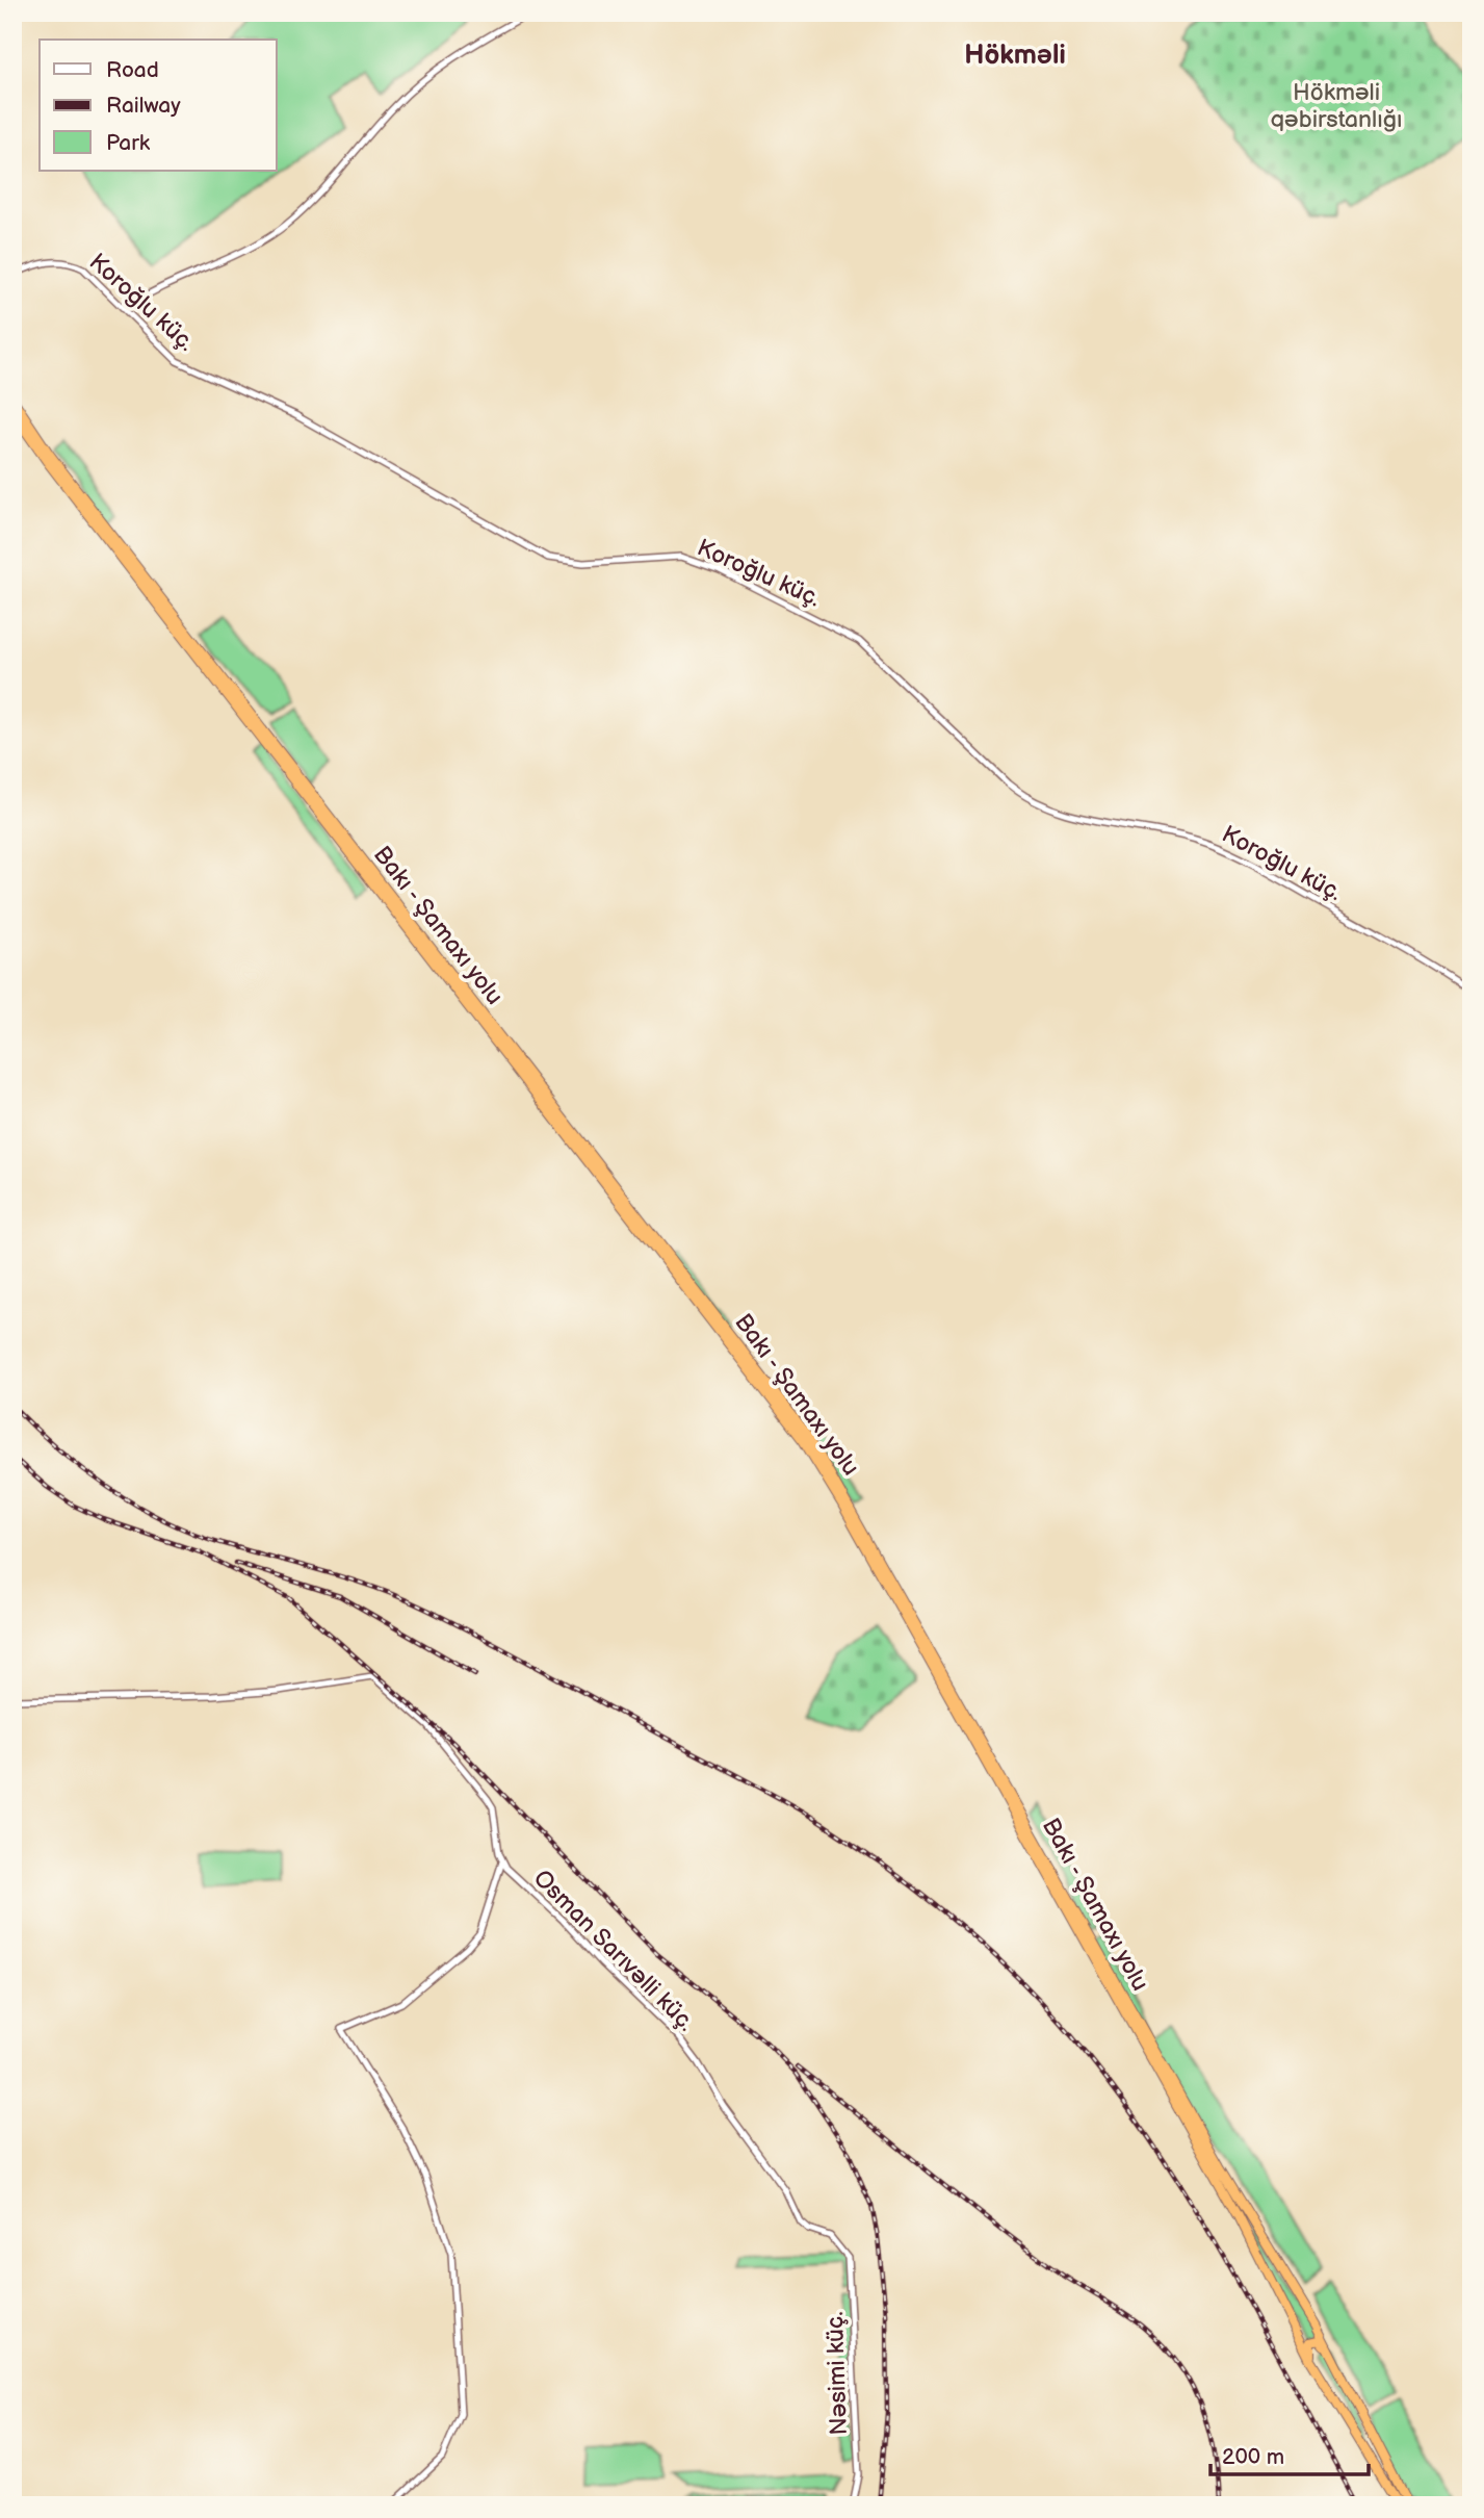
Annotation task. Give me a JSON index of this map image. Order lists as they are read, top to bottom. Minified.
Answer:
{"streets":{"highway":["Bakı - Şamaxı yolu"],"street":["Koroğlu küç.","Osman Sarıvəlli küç.","Nəsimi küç."]},"crossings":[["Osman Sarıvəlli küç.","Nəsimi küç."]],"districts":["Hökməli"],"parks":["Hökməli qəbirstanlığı"],"legend":["Road","Railway","Park"],"scale_bar":"200 m"}
